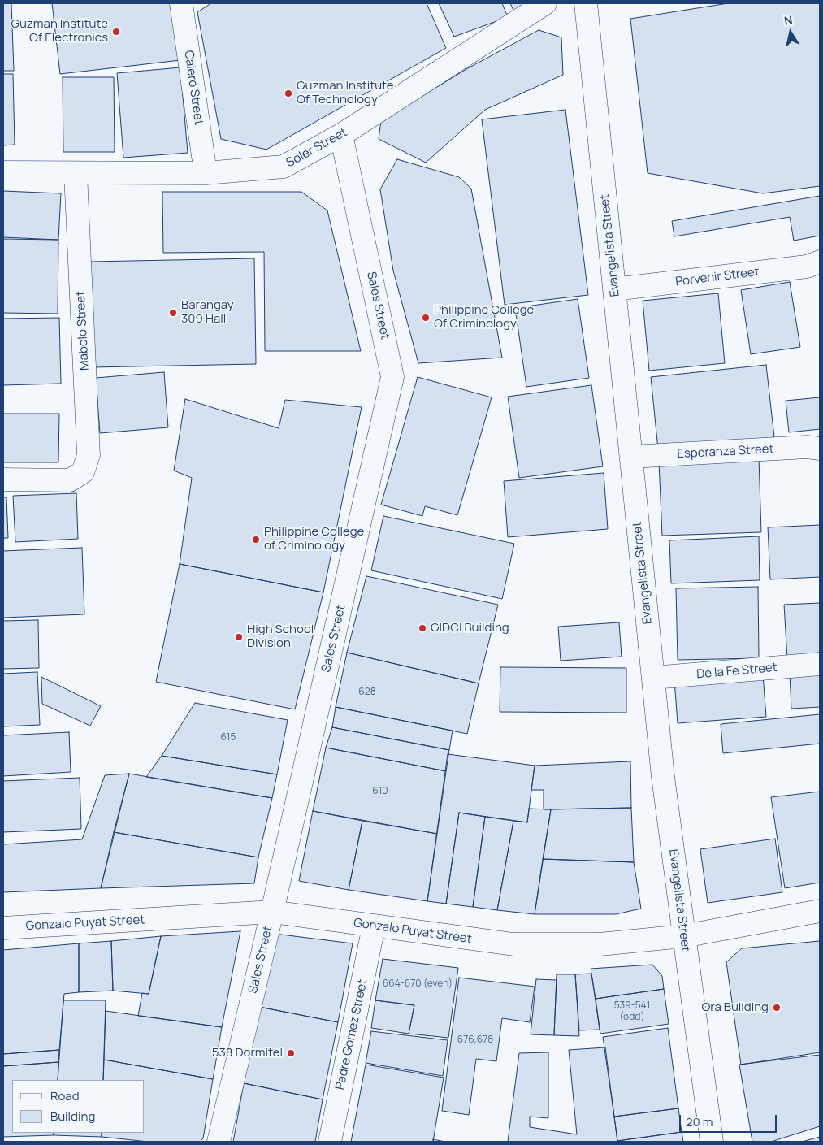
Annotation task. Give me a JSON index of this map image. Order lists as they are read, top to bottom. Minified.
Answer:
{"streets":{"street":["Calero Street","Soler Street","Evangelista Street","Porvenir Street","Sales Street","Mabolo Street","Esperanza Street","De la Fe Street","Gonzalo Puyat Street","Padre Gomez Street"]},"crossings":[["Calero Street","Soler Street"],["Soler Street","Sales Street"],["Soler Street","Mabolo Street"],["Evangelista Street","Porvenir Street"],["Evangelista Street","Esperanza Street"],["Evangelista Street","De la Fe Street"],["Evangelista Street","Gonzalo Puyat Street"],["Sales Street","Gonzalo Puyat Street"],["Gonzalo Puyat Street","Padre Gomez Street"]],"places":["Guzman Institute Of Electronics","Guzman Institute Of Technology","Barangay 309 Hall","Philippine College Of Criminology","Philippine College of Criminology","GIDCI Building","High School Division","Ora Building","538 Dormitel"],"house_numbers":["628","615","610","664-670 (even)","539-541 (odd)","676,678"],"legend":["Road","Building"],"scale_bar":"20 m","north":"top"}
